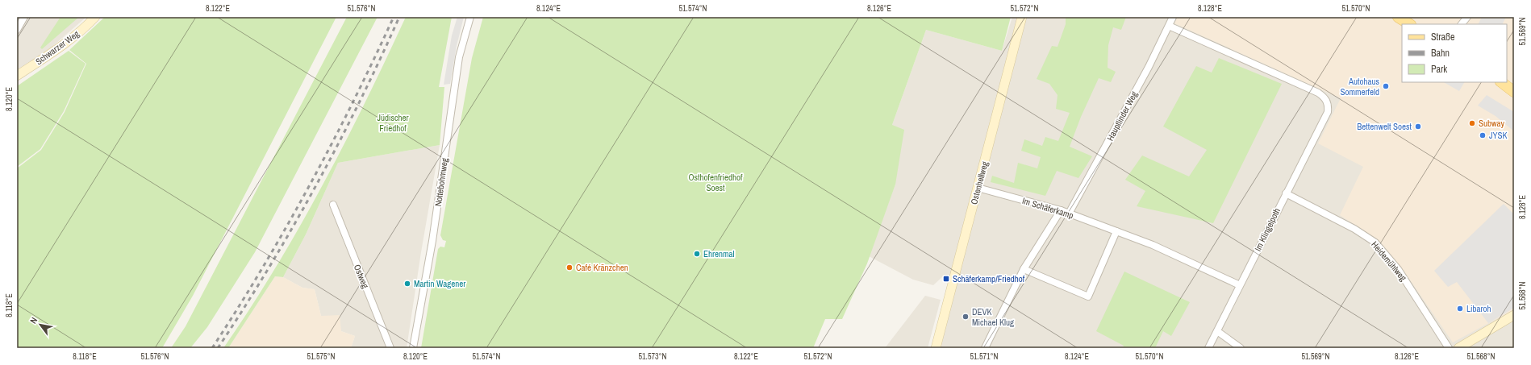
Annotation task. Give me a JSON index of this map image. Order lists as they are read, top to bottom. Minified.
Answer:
{"streets":{"street":["Schwarzer Weg","Hauptlinder Weg","Nottebohmweg","Ostenhellweg","Im Schäferkamp","Im Klingelpoth","Heidemühlweg","Ostweg"]},"crossings":[["Hauptlinder Weg","Im Schäferkamp"],["Hauptlinder Weg","Im Klingelpoth"],["Ostenhellweg","Im Schäferkamp"],["Im Schäferkamp","Im Klingelpoth"],["Im Klingelpoth","Heidemühlweg"]],"parks":["Jüdischer Friedhof","Osthofenfriedhof Soest"],"places":{"other":["Autohaus Sommerfeld","Subway","Bettenwelt Soest","JYSK","Ehrenmal","Café Kränzchen","Martin Wagener","Libaroh","DEVK Michael Klug"],"transit":["Schäferkamp/Friedhof"]},"legend":["Straße","Bahn","Park"],"north":"top left","coordinates":["8.122°E","51.576°N","8.124°E","51.574°N","8.126°E","51.572°N","8.128°E","51.570°N","51.569°N","8.120°E","51.568°N","8.118°E","51.575°N","51.573°N","51.571°N"]}
